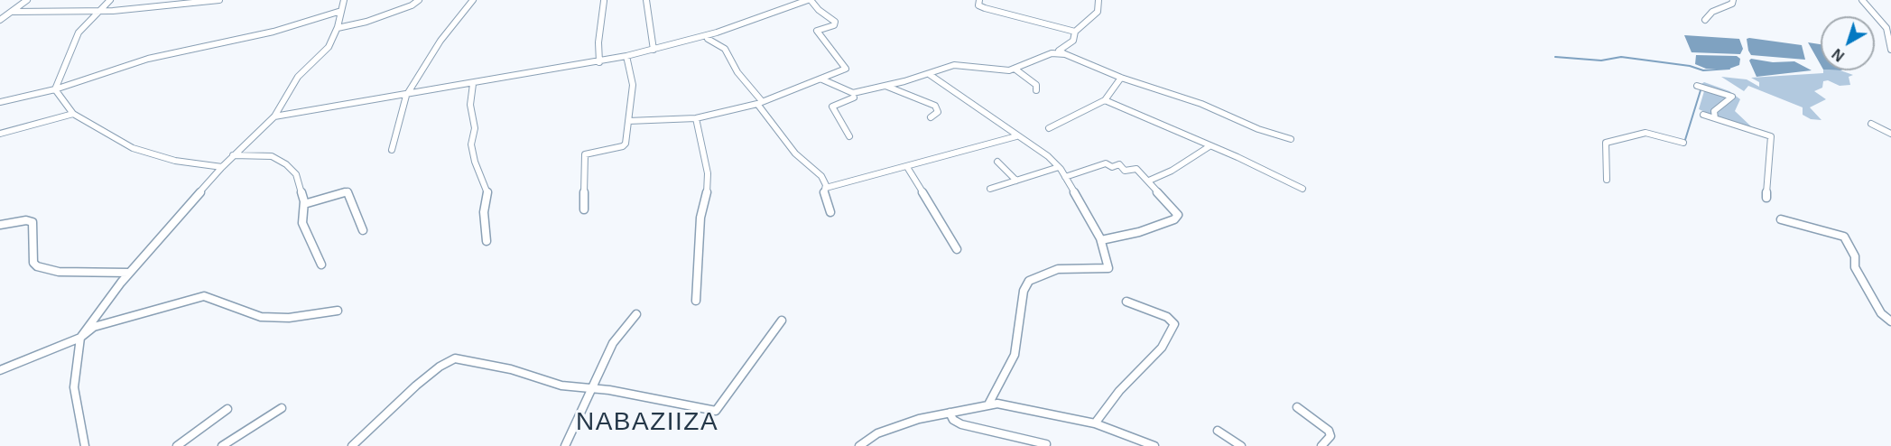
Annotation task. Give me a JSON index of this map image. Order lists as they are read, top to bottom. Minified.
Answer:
{"districts":["NABAZIIZA"],"north":"bottom left"}
